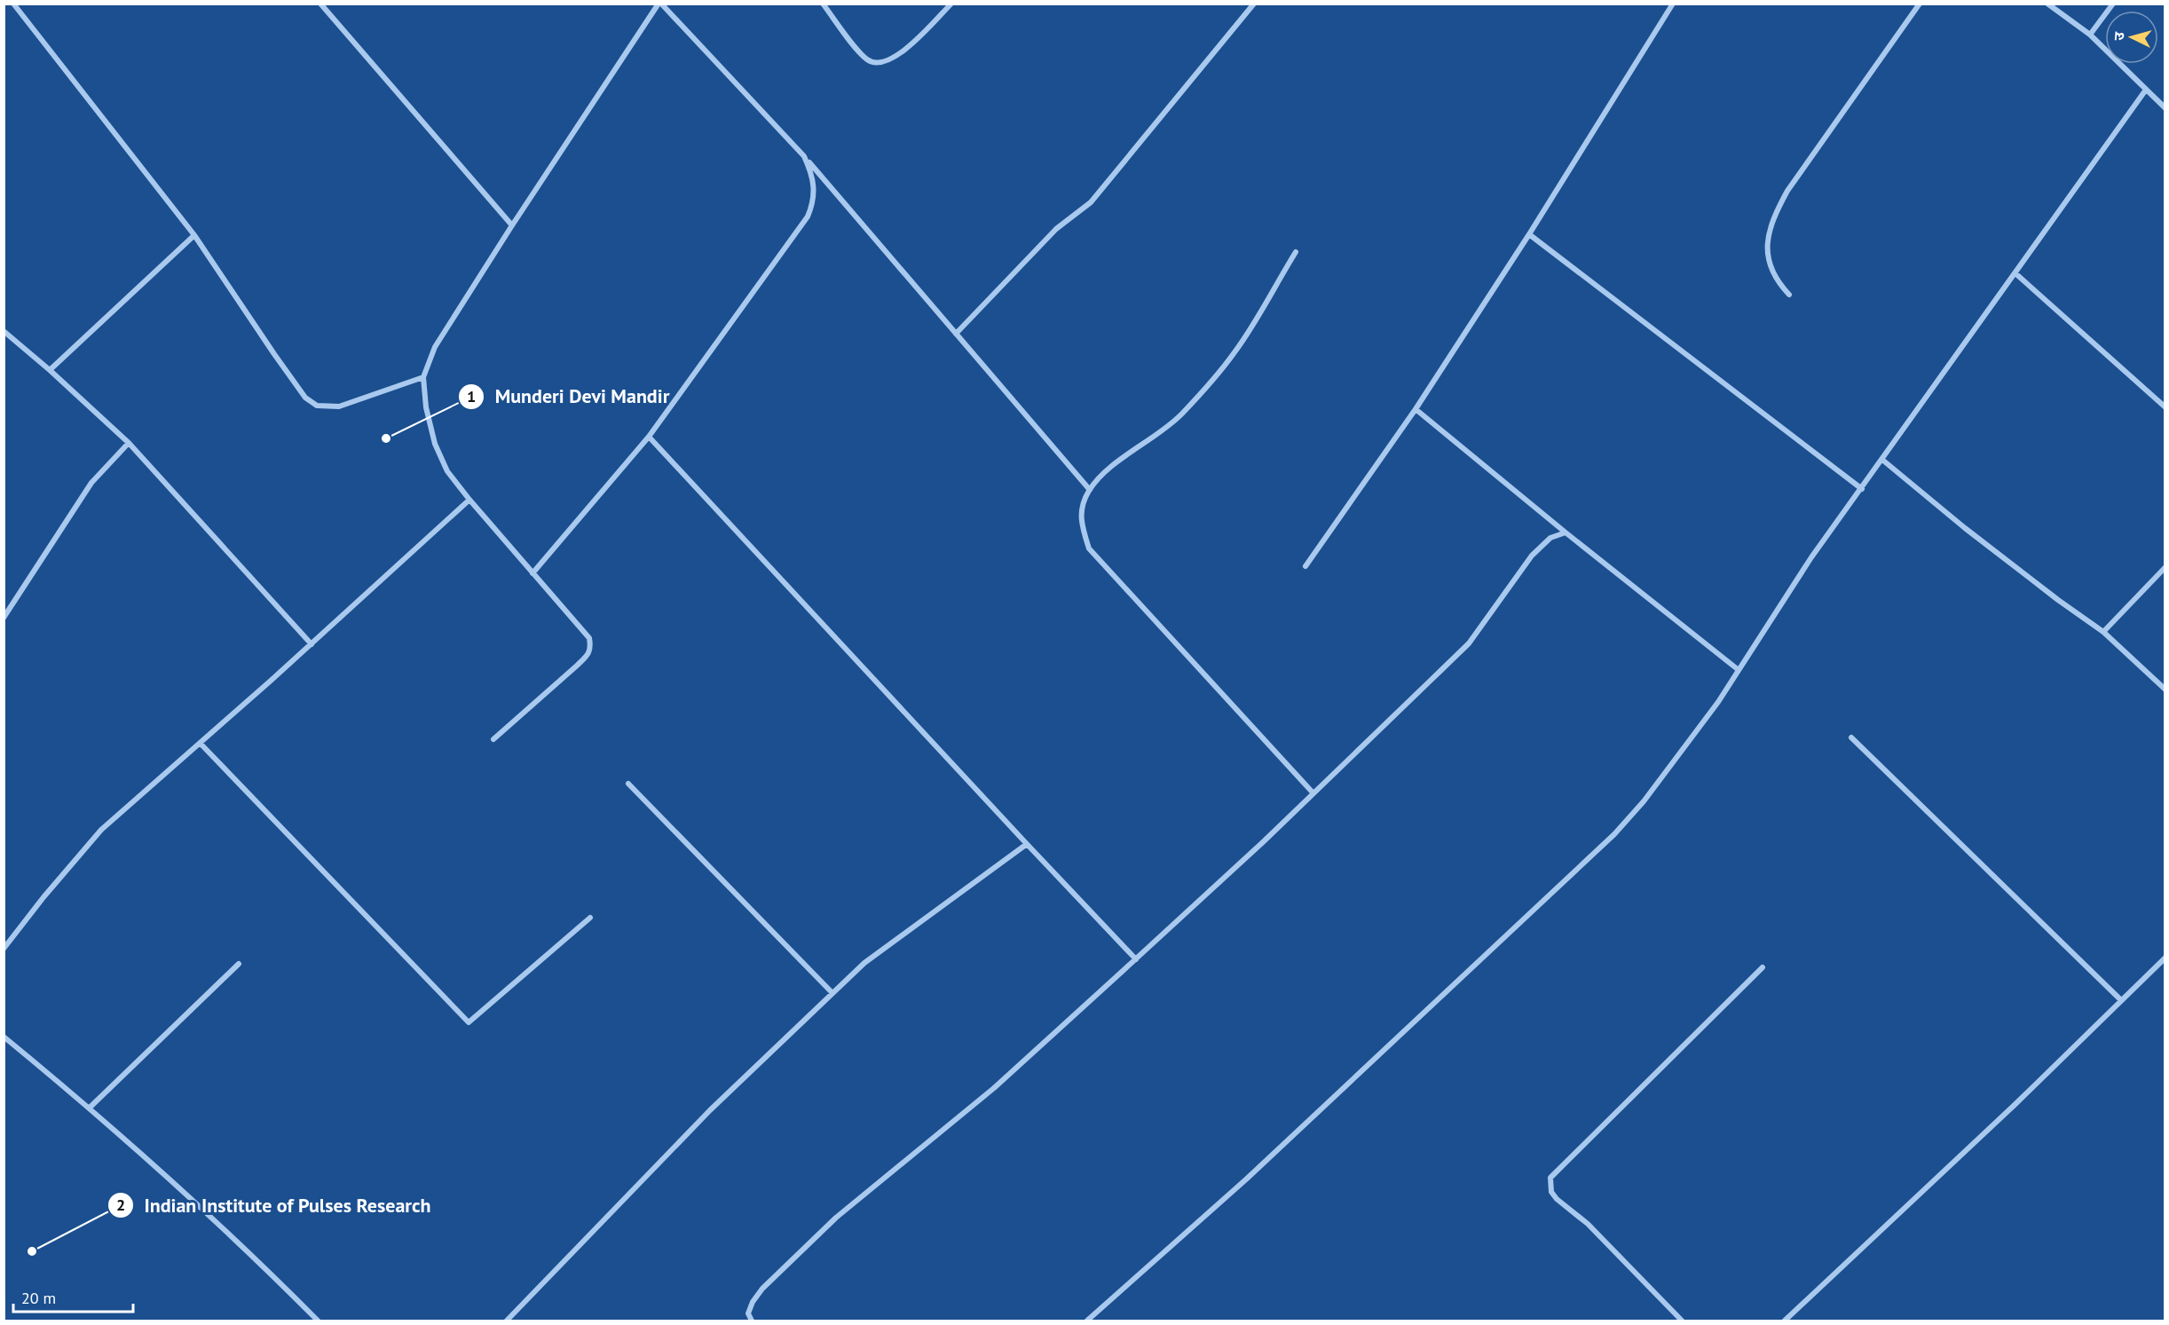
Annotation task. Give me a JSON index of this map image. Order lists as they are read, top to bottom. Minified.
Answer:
{"places":["Munderi Devi Mandir","Indian Institute of Pulses Research"],"scale_bar":"20 m","north":"left"}
